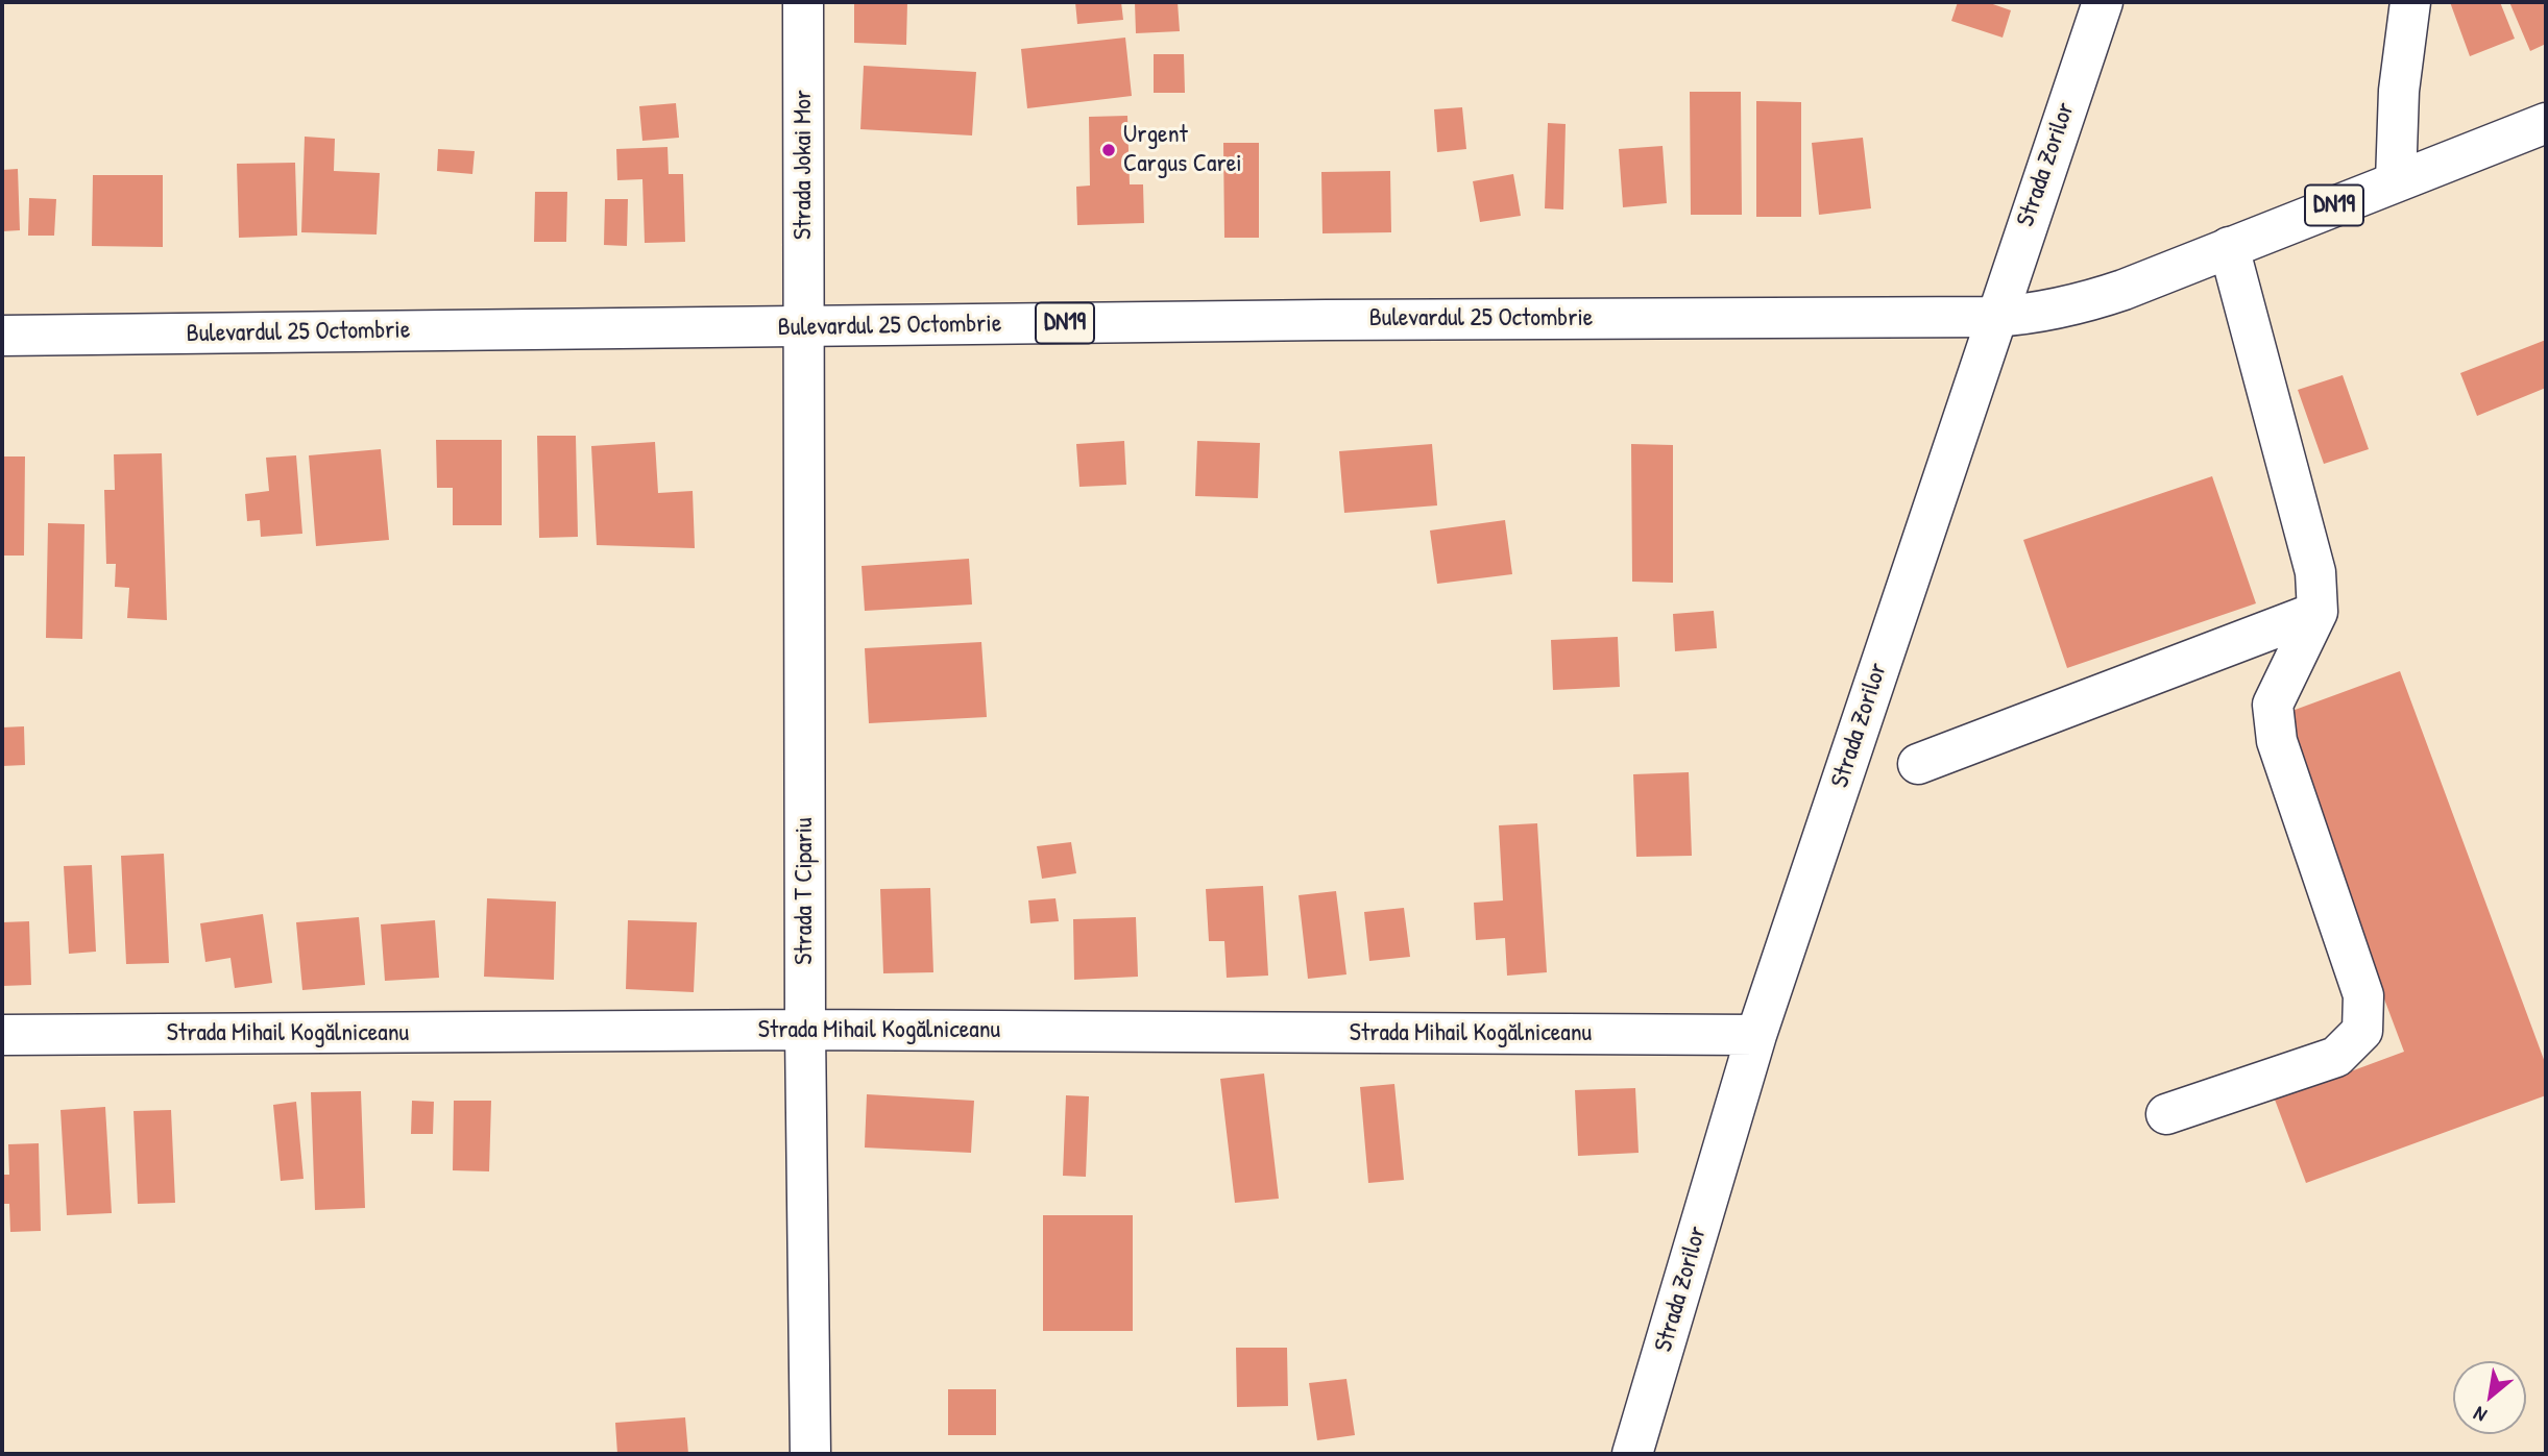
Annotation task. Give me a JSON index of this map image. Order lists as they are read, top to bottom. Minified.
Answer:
{"streets":{"street":["Strada Jokai Mor","Strada Zorilor","DN19","Bulevardul 25 Octombrie","Strada T Cipariu","Strada Mihail Kogălniceanu"]},"crossings":[["Strada Jokai Mor","Bulevardul 25 Octombrie"],["Strada Jokai Mor","Strada T Cipariu"],["Strada Zorilor","Bulevardul 25 Octombrie"],["Strada Zorilor","Strada Mihail Kogălniceanu"],["DN19","Bulevardul 25 Octombrie"],["Bulevardul 25 Octombrie","Strada T Cipariu"],["Strada T Cipariu","Strada Mihail Kogălniceanu"]],"places":["Urgent Cargus Carei"],"north":"bottom left"}
